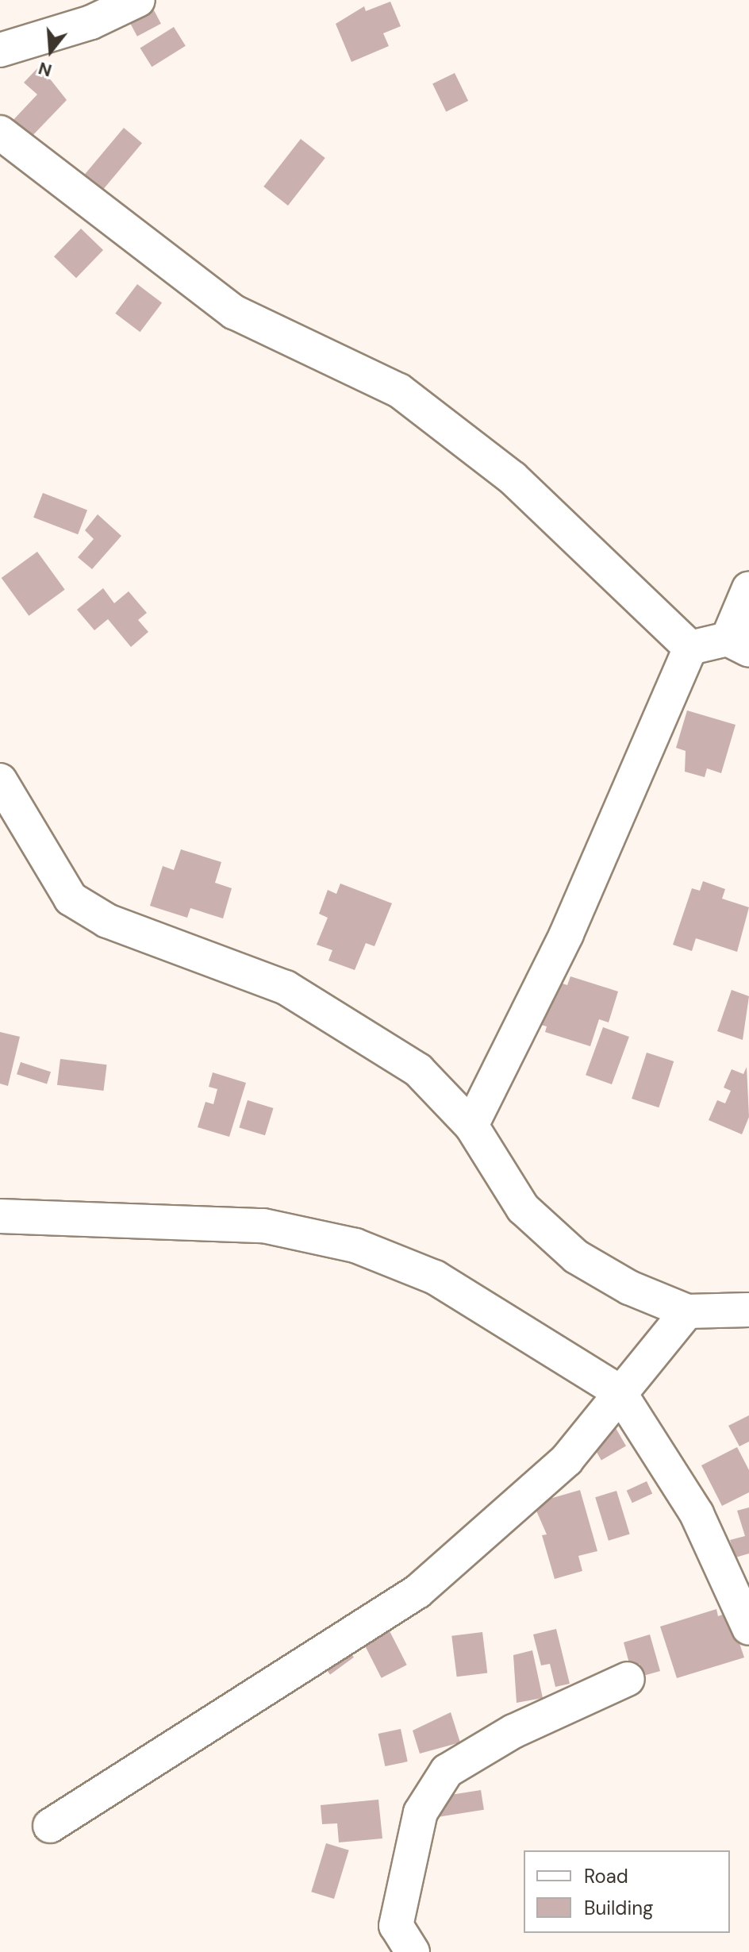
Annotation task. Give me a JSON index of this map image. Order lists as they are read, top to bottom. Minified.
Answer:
{"legend":["Road","Building"],"north":"bottom"}
